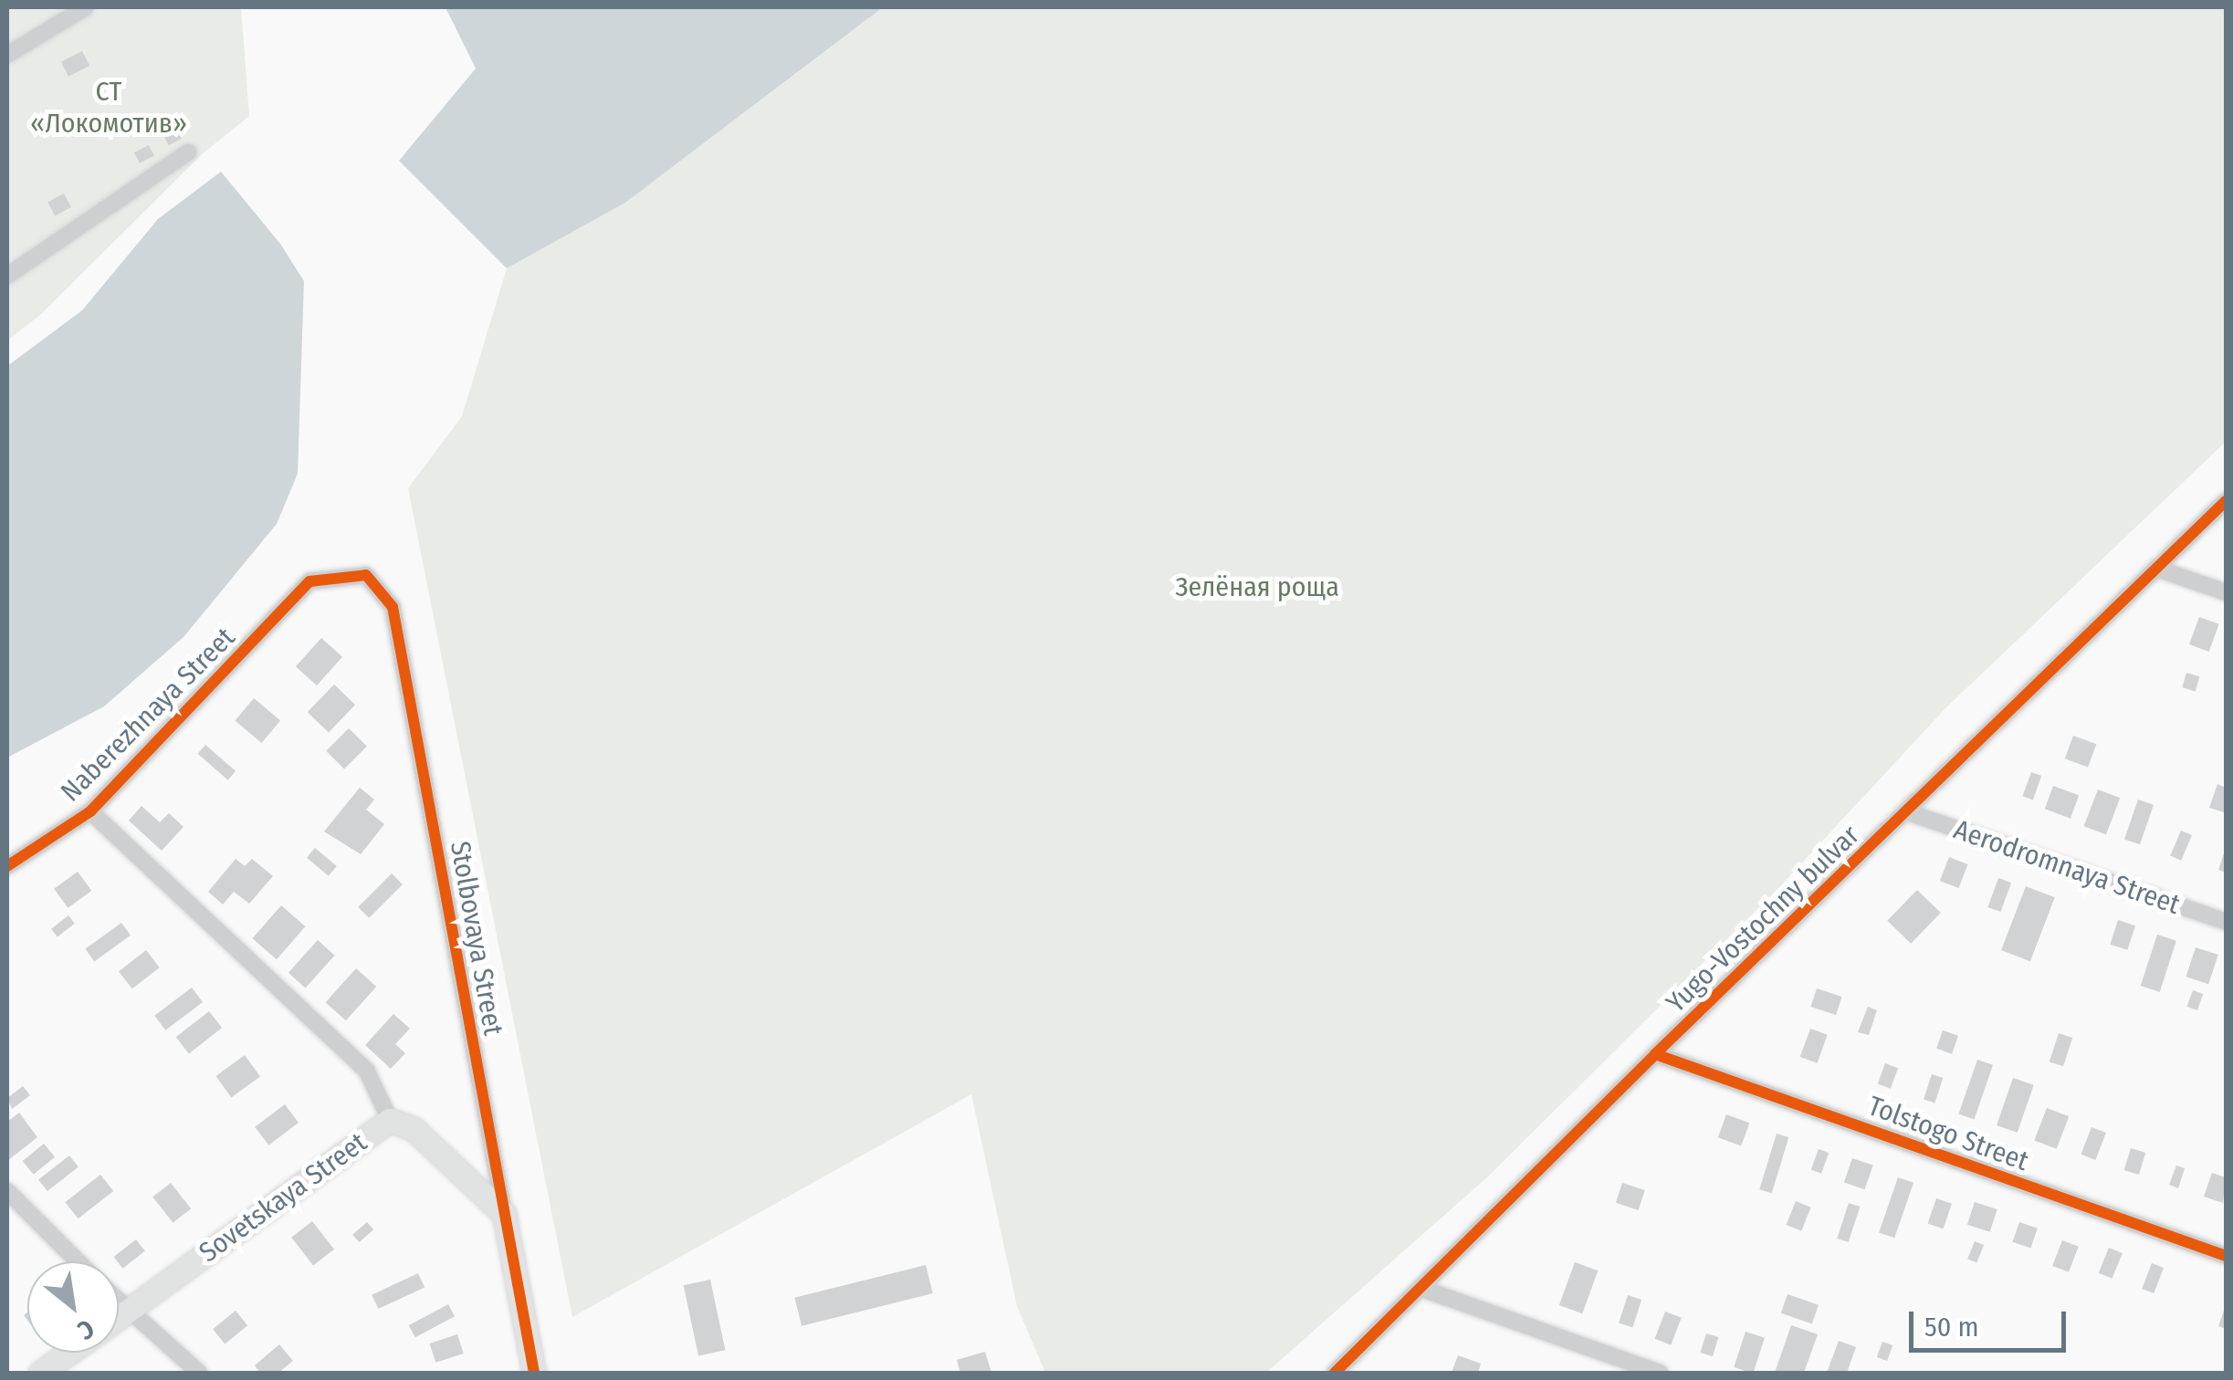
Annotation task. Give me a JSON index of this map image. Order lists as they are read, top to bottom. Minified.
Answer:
{"streets":{"street":["Naberezhnaya Street","Aerodromnaya Street","Yugo-Vostochny bulvar","Stolbovaya Street","Tolstogo Street","Sovetskaya Street"]},"crossings":[["Naberezhnaya Street","Stolbovaya Street"],["Aerodromnaya Street","Yugo-Vostochny bulvar"],["Yugo-Vostochny bulvar","Tolstogo Street"],["Stolbovaya Street","Sovetskaya Street"]],"parks":["СТ «Локомотив»","Зелёная роща"],"scale_bar":"50 m","north":"bottom right"}
